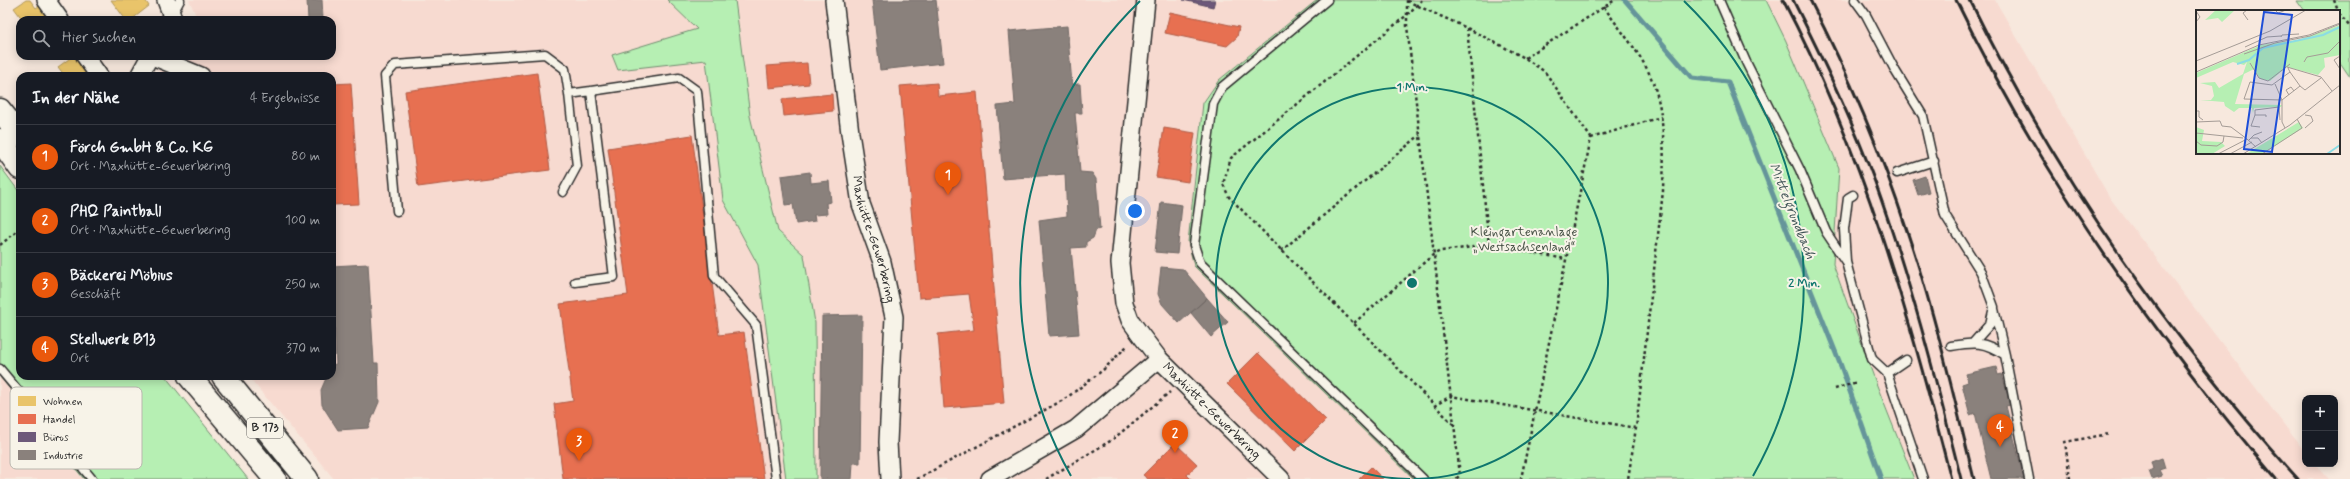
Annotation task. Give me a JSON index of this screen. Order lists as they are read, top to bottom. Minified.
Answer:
{"streets":{"main road":["B 173"],"street":["Maxhütte-Gewerbering"]},"water":["Mittelgrundbach"],"parks":["Kleingartenanlage „Westsachsenland“"],"legend":["Wohnen","Handel","Büros","Industrie"],"page":{"search":"Hier suchen","heading":["In der Nähe","4 Ergebnisse"],"list":[{"mark":"1","name":"Förch GmbH & Co. KG","note":"Ort · Maxhütte-Gewerbering","value":"80 m"},{"mark":"2","name":"PHQ Paintball","note":"Ort · Maxhütte-Gewerbering","value":"100 m"},{"mark":"3","name":"Bäckerei Möbius","note":"Geschäft","value":"250 m"},{"mark":"4","name":"Stellwerk B13","note":"Ort","value":"370 m"}],"pins":["1","4","2","3"],"map_buttons":["+","−"]},"rings":["1 Min.","2 Min."]}
